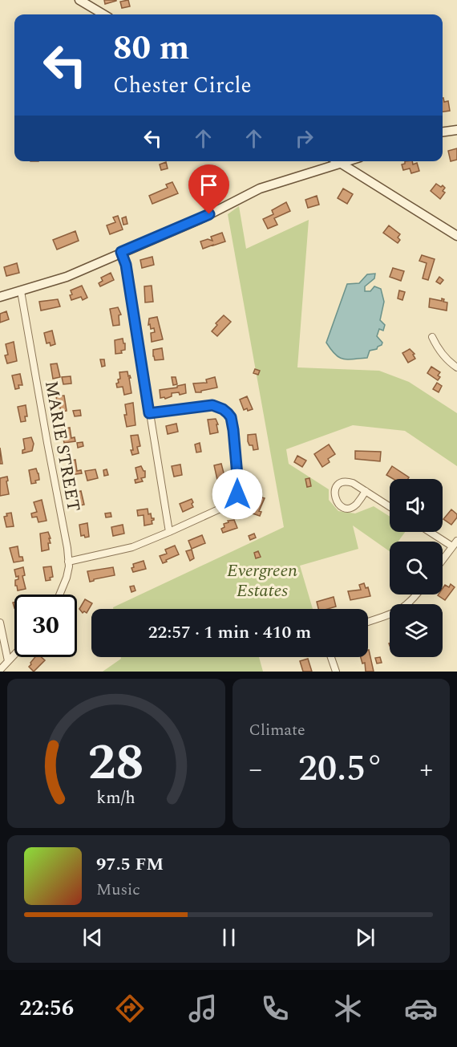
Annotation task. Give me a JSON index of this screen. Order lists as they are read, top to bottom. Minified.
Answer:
{"streets":{"street":["MARIE STREET"]},"parks":["Evergreen Estates"],"page":{"turn":["80 m","Chester Circle"],"limit":"30","trip":"22:57 · 1 min · 410 m","tile":"Climate","heat":["−","20.5°","+"],"song":["97.5 FM","Music"],"tabs":"22:56","gauge":["28","km/h"]}}
